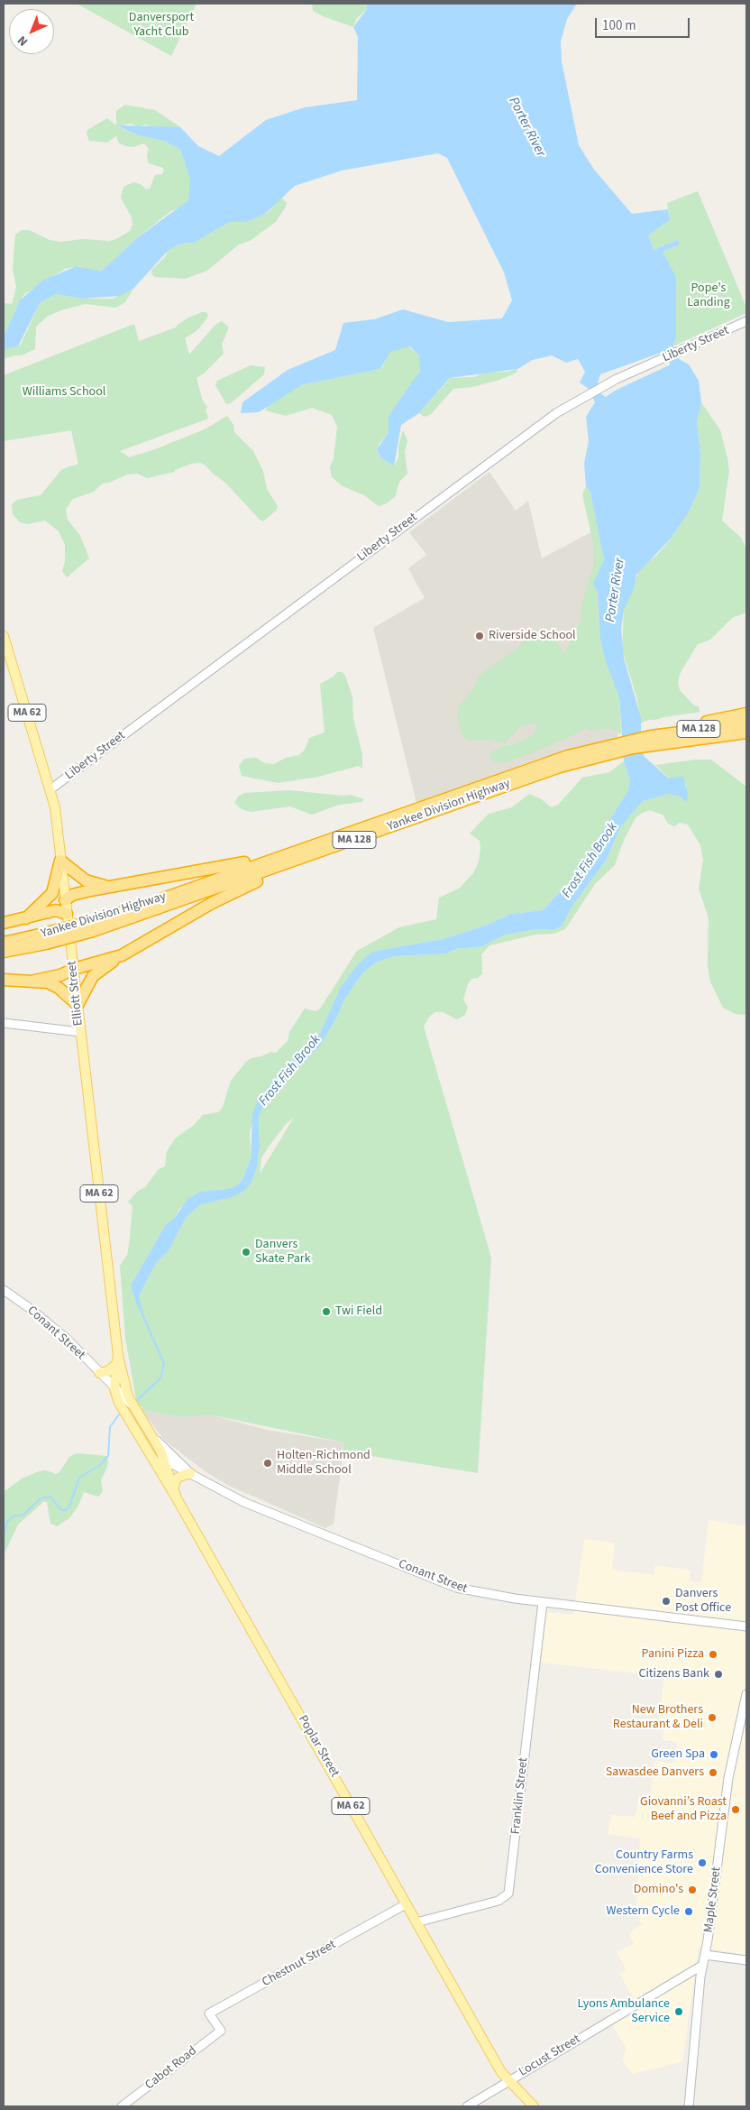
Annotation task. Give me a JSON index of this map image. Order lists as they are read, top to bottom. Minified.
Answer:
{"streets":{"highway":["MA 128","Yankee Division Highway"],"main road":["Liberty Street","MA 62","Elliott Street","Conant Street","Poplar Street","Franklin Street","Maple Street","Chestnut Street","Locust Street","Cabot Road"]},"crossings":[["Liberty Street","Elliott Street"],["Elliott Street","Conant Street"],["Conant Street","Poplar Street"],["Conant Street","Franklin Street"],["Poplar Street","Franklin Street"],["Poplar Street","Chestnut Street"],["Poplar Street","Locust Street"],["Maple Street","Locust Street"],["Chestnut Street","Cabot Road"]],"water":["Porter River","Frost Fish Brook"],"parks":["Danversport Yacht Club","Pope's Landing","Williams School"],"places":["Riverside School","Danvers Skate Park","Twi Field","Holten-Richmond Middle School","Danvers Post Office","Panini Pizza","Citizens Bank","New Brothers Restaurant & Deli","Green Spa","Sawasdee Danvers","Giovanni’s Roast Beef and Pizza","Country Farms Convenience Store","Domino's","Western Cycle","Lyons Ambulance Service"],"scale_bar":"100 m","north":"bottom left"}
